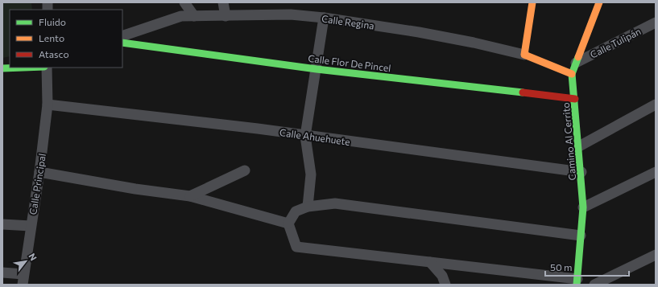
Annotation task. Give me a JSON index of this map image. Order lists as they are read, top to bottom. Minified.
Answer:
{"streets":{"main road":["Calle Regina","Calle Flor De Pincel","Camino Al Cerrito"],"street":["Calle Tulipán","Calle Ahuehuete","Calle Principal"]},"crossings":[["Calle Regina","Camino Al Cerrito"],["Calle Tulipán","Camino Al Cerrito"],["Calle Flor De Pincel","Camino Al Cerrito"],["Calle Ahuehuete","Camino Al Cerrito"],["Calle Ahuehuete","Calle Principal"]],"legend":["Fluido","Lento","Atasco"],"scale_bar":"50 m","north":"top right"}
